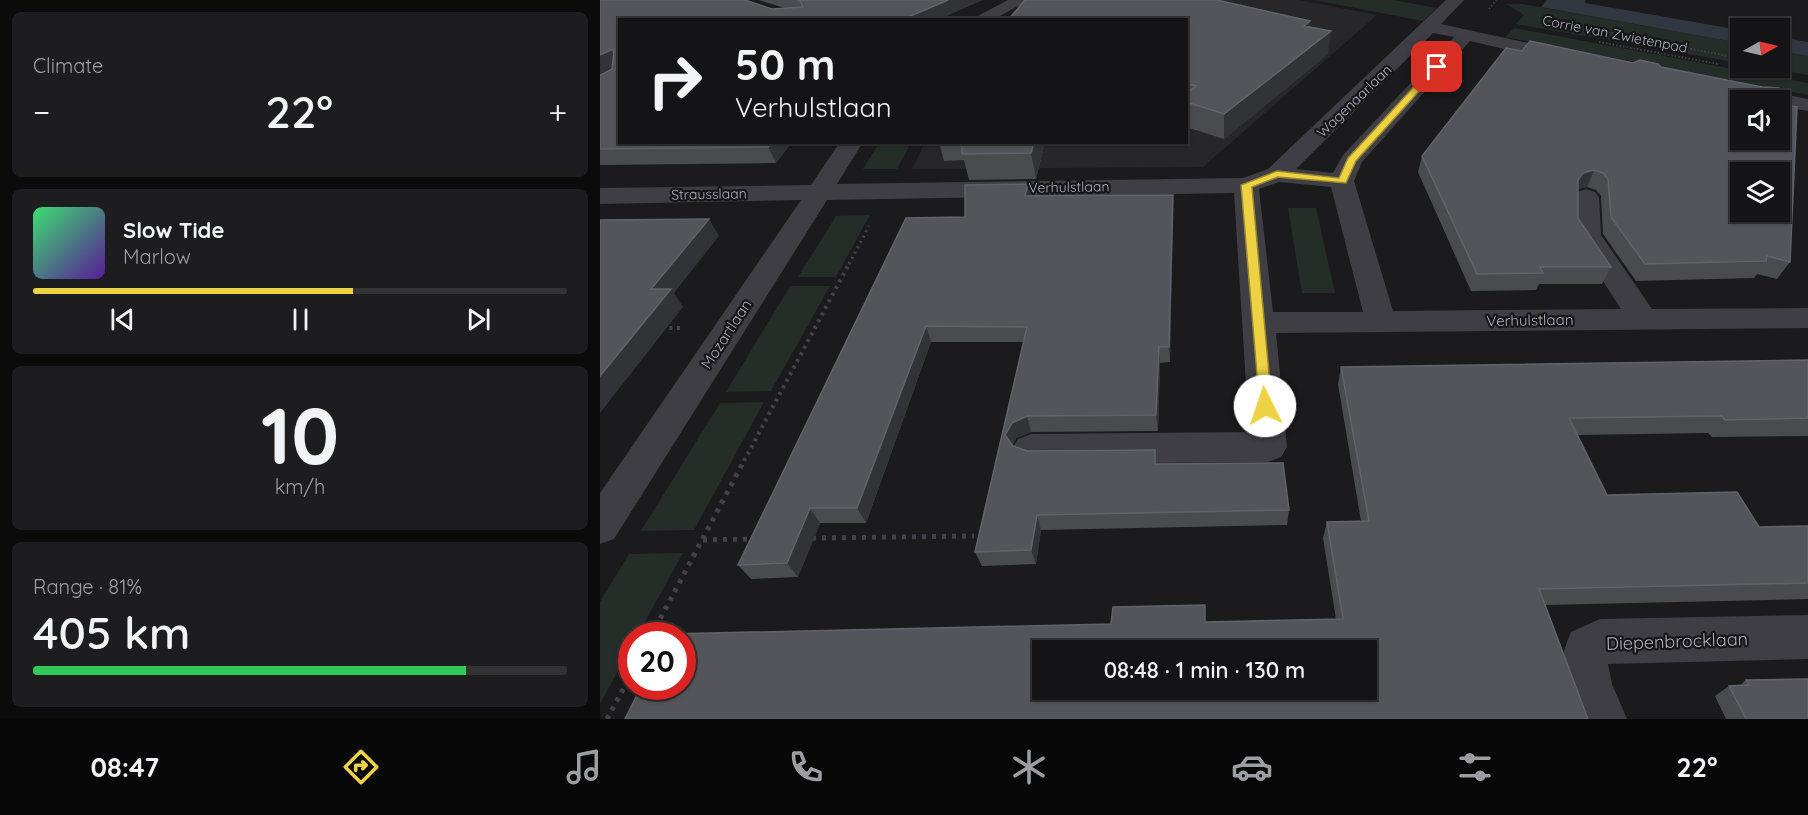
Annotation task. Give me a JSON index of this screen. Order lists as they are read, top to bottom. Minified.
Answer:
{"streets":{"street":["Wagenaarlaan","Verhulstlaan","Strausslaan","Mozartlaan","Diepenbrocklaan"],"path":["Corrie van Zwietenpad"]},"crossings":[["Wagenaarlaan","Verhulstlaan"],["Verhulstlaan","Strausslaan"],["Verhulstlaan","Mozartlaan"],["Strausslaan","Mozartlaan"]],"north":"right","page":{"tile":["Climate",["10","km/h"],["Range · 81%","405 km"]],"turn":["50 m","Verhulstlaan"],"heat":["−","22°","+"],"song":["Slow Tide","Marlow"],"limit":"20","trip":"08:48 · 1 min · 130 m","tabs":["08:47","22°"]}}
